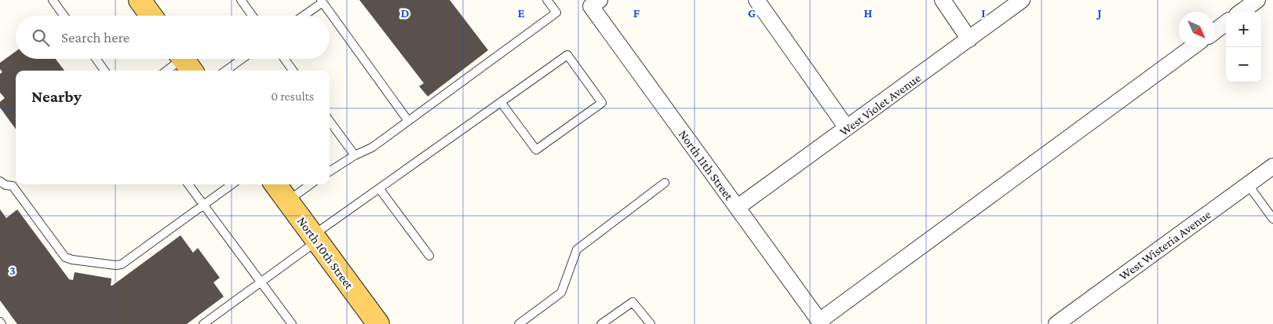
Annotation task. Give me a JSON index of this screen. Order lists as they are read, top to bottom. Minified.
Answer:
{"streets":{"main road":["North 10th Street"],"street":["West Violet Avenue","North 11th Street","West Wisteria Avenue"]},"crossings":[["West Violet Avenue","North 11th Street"]],"north":"bottom right","page":{"map_buttons":["+","−"],"search":"Search here","heading":["Nearby","0 results"]},"grid":{"columns":["D","E","F","G","H","I","J"],"rows":["3"]}}
